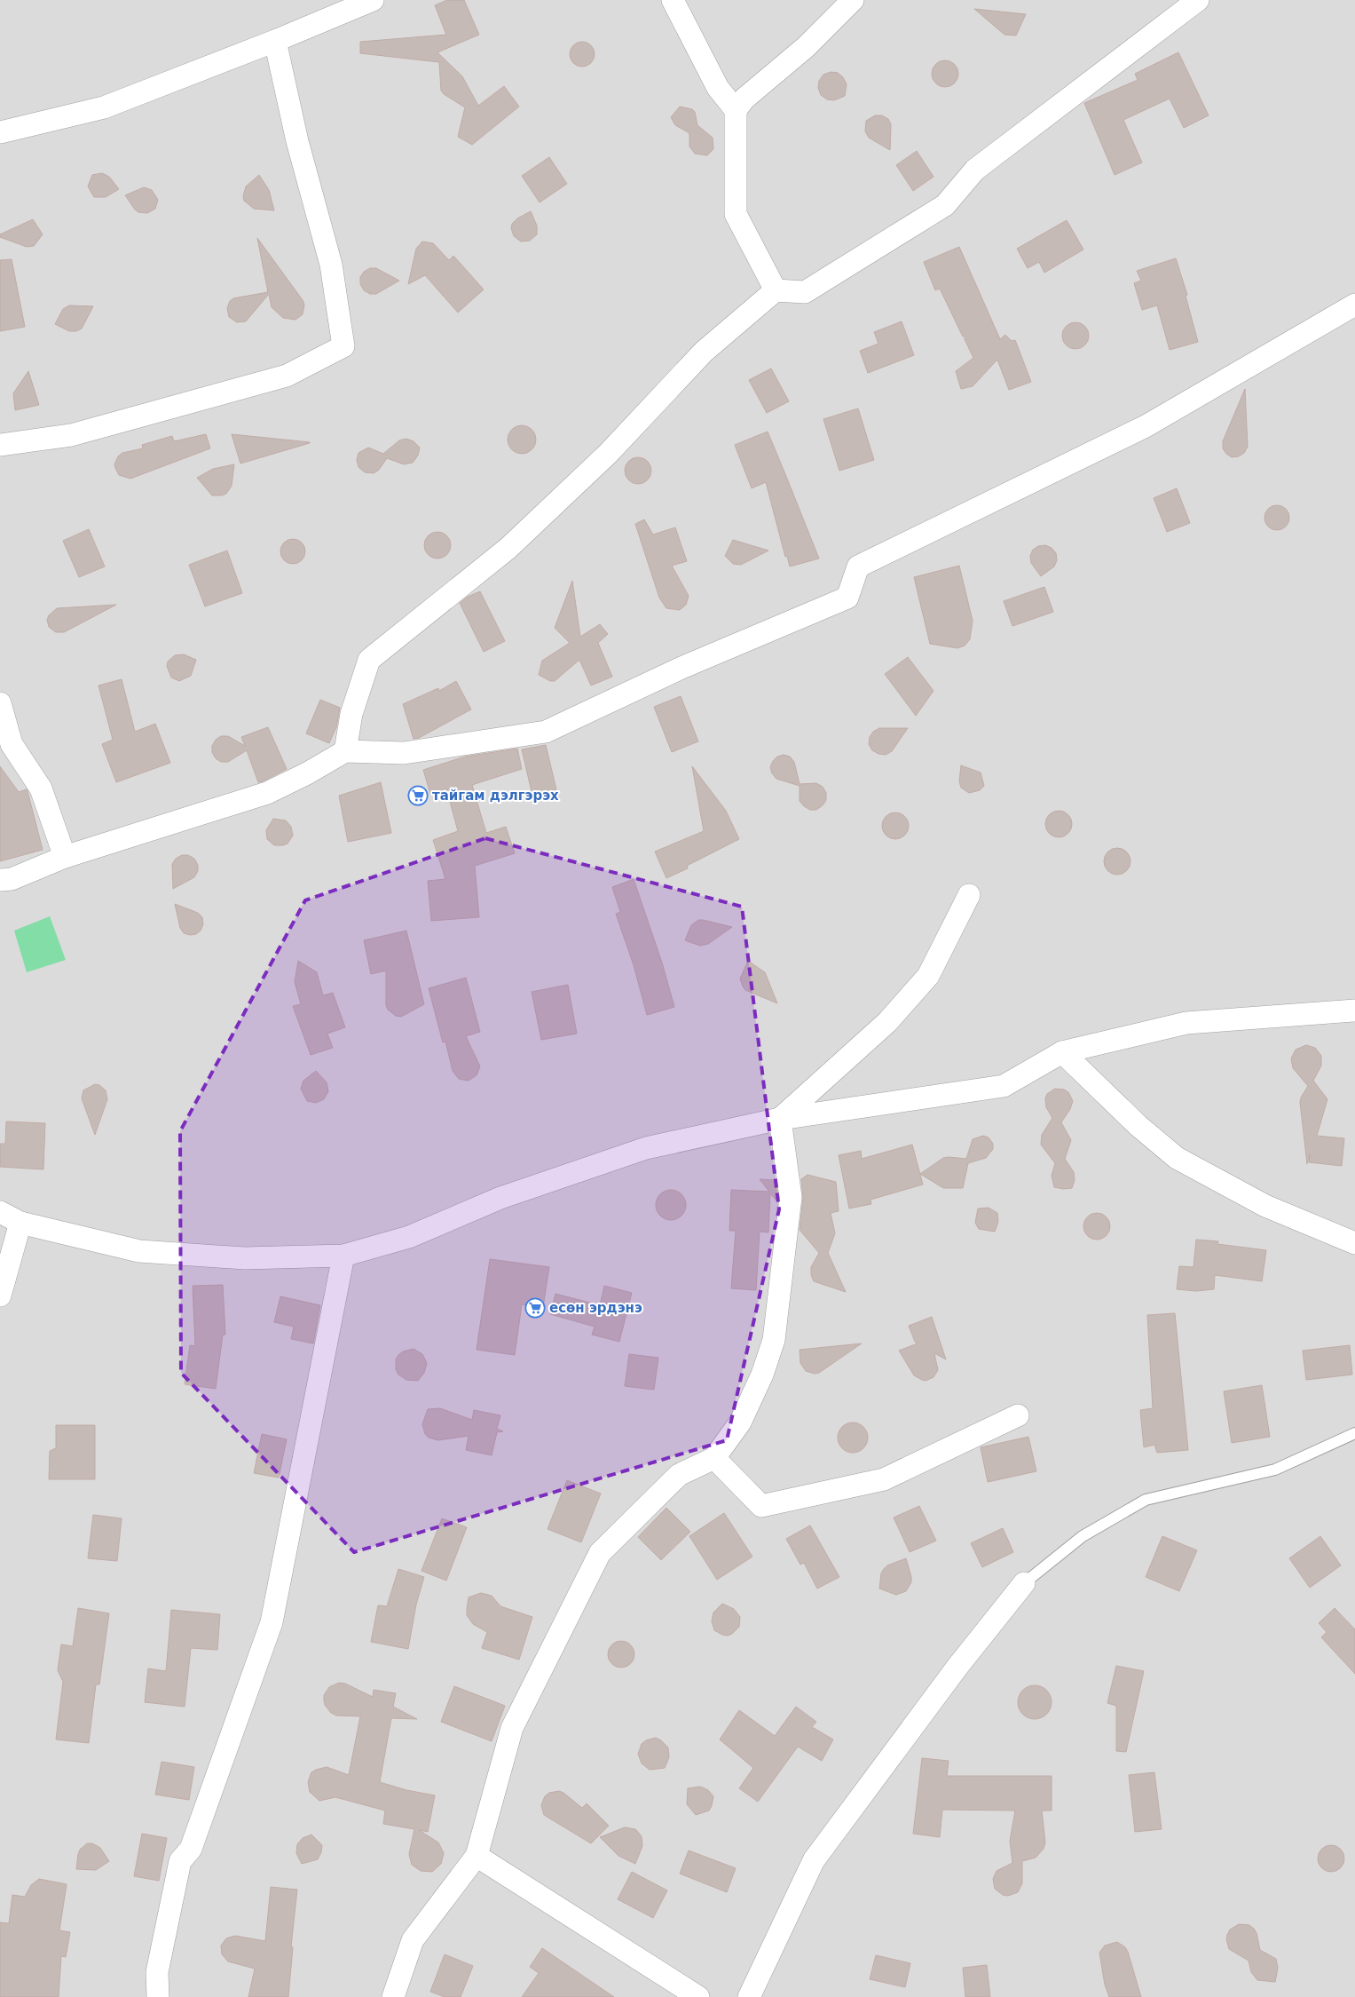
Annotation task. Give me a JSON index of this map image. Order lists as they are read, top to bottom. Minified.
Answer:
{"places":{"supermarket":["тайгам дэлгэрэх","есөн эрдэнэ"]}}
